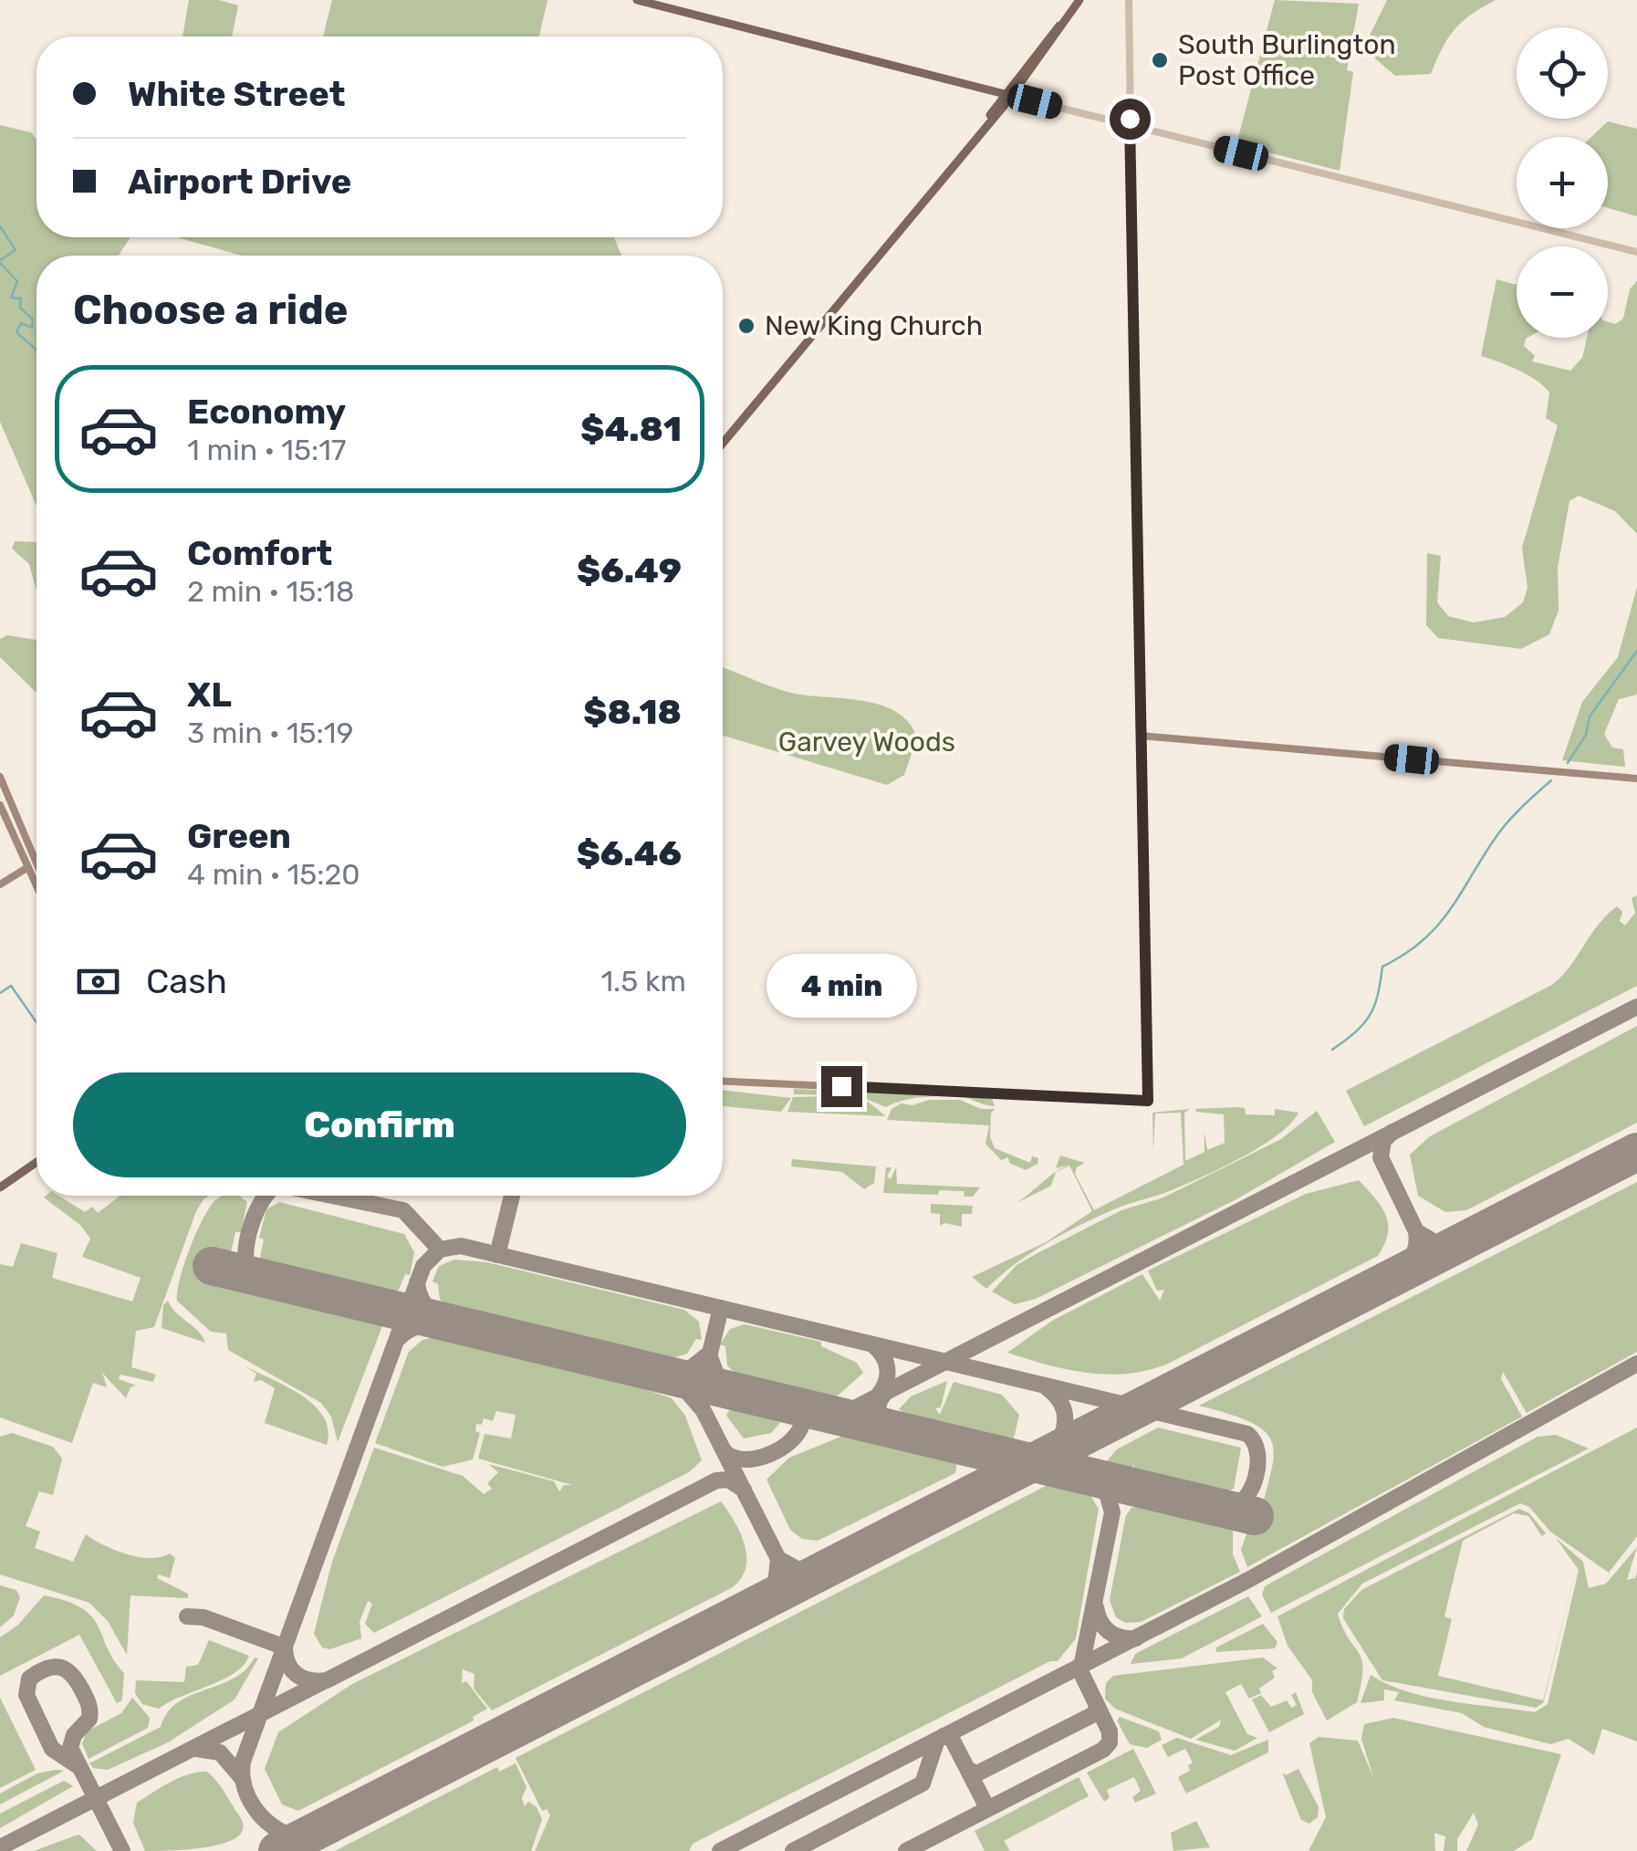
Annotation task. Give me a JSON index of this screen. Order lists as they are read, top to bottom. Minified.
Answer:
{"parks":["Garvey Woods"],"places":["South Burlington Post Office","New King Church"],"page":{"map_buttons":["+","−"],"banner":["White Street","Airport Drive"],"heading":"Choose a ride","list":[{"name":"Economy","note":"1 min · 15:17","value":"$4.81"},{"name":"Comfort","note":"2 min · 15:18","value":"$6.49"},{"name":"XL","note":"3 min · 15:19","value":"$8.18"},{"name":"Green","note":"4 min · 15:20","value":"$6.46"}],"pay":["Cash","1.5 km"],"bubble":"4 min","buttons":"Confirm"}}
